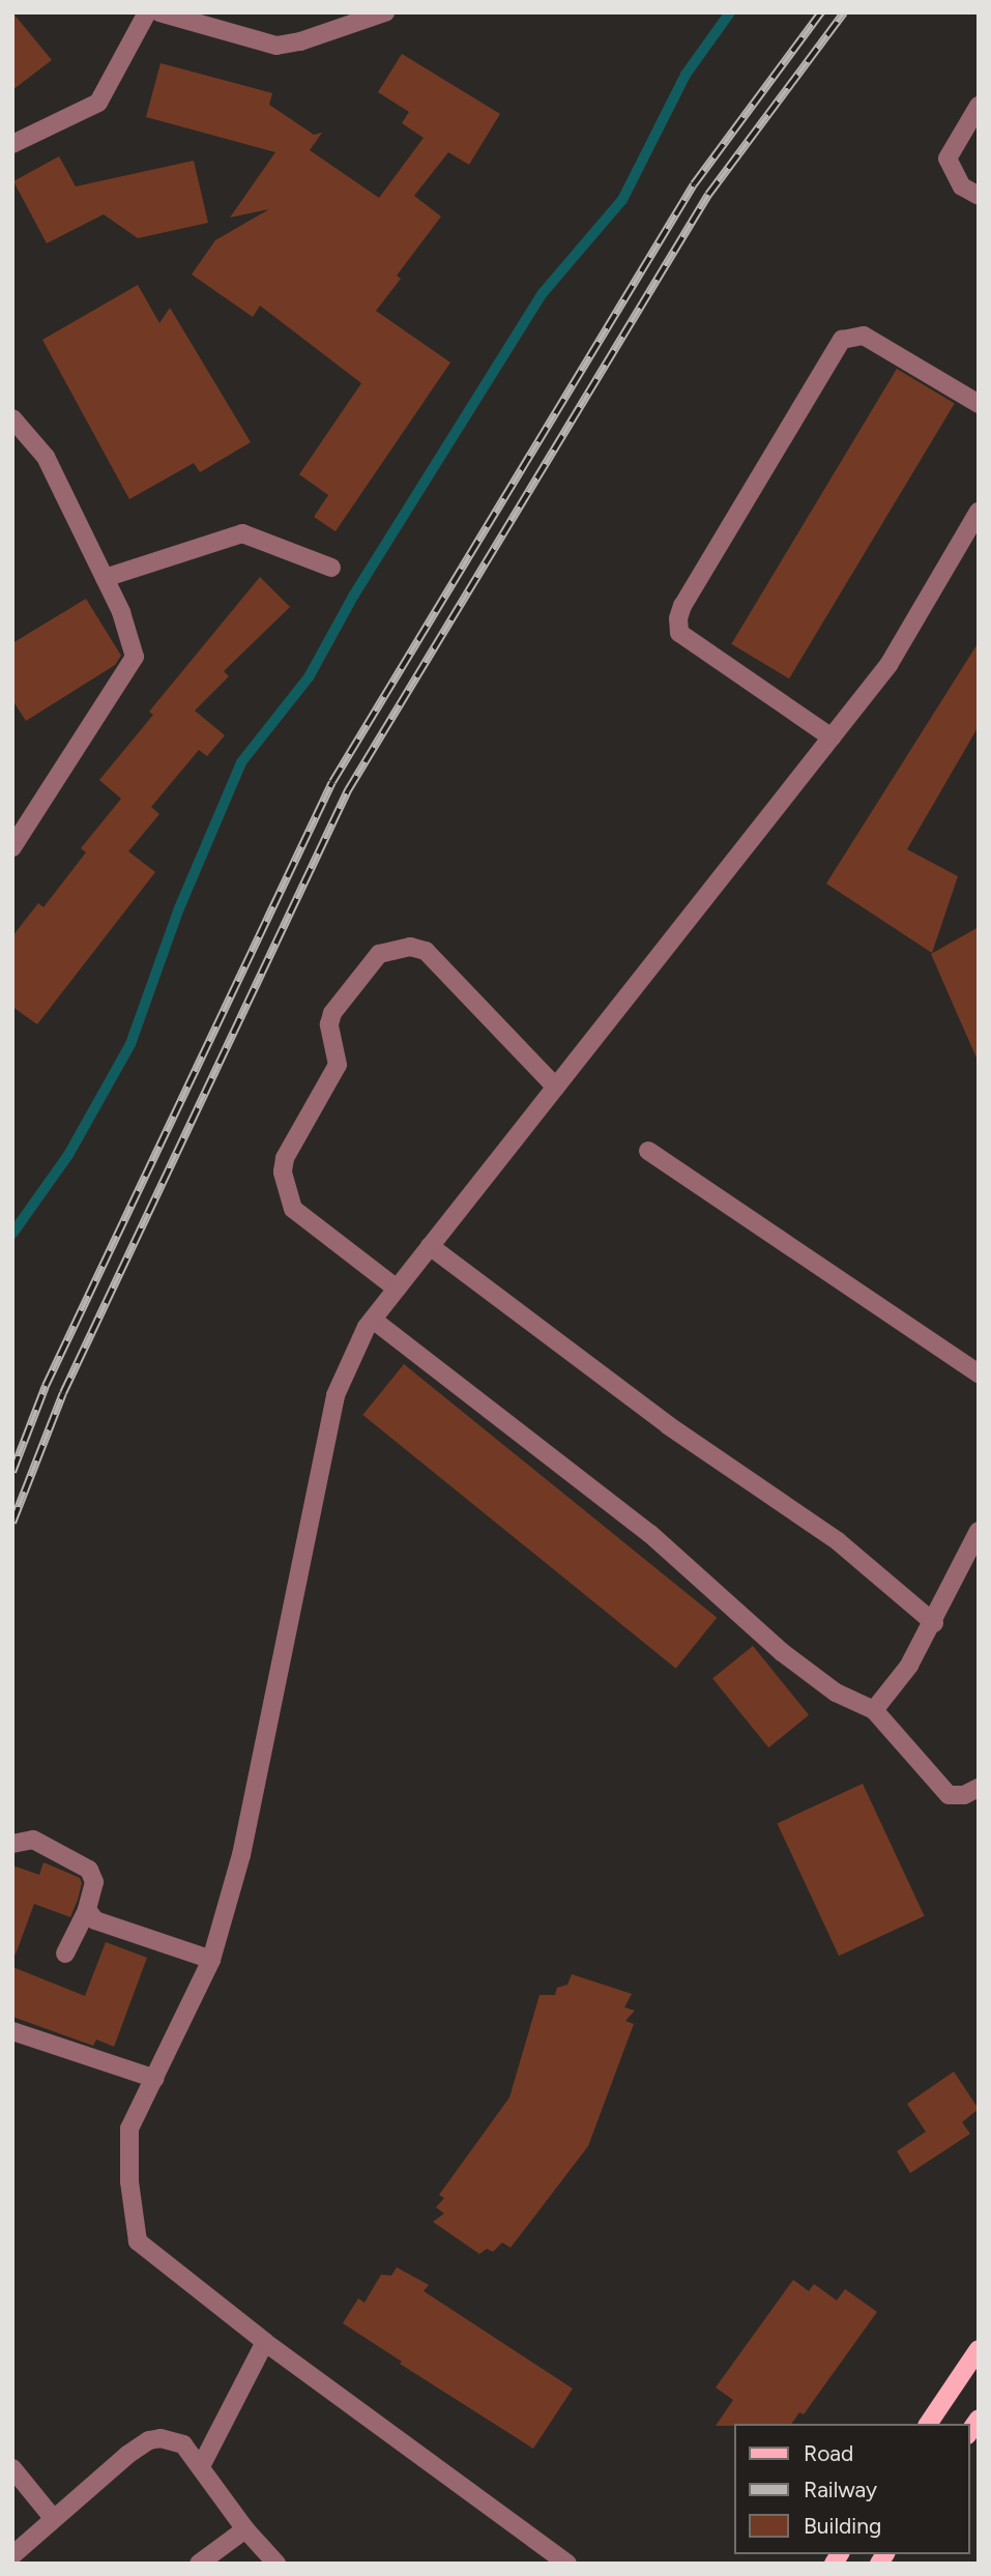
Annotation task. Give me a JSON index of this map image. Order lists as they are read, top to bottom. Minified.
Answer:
{"legend":["Road","Railway","Building"]}
